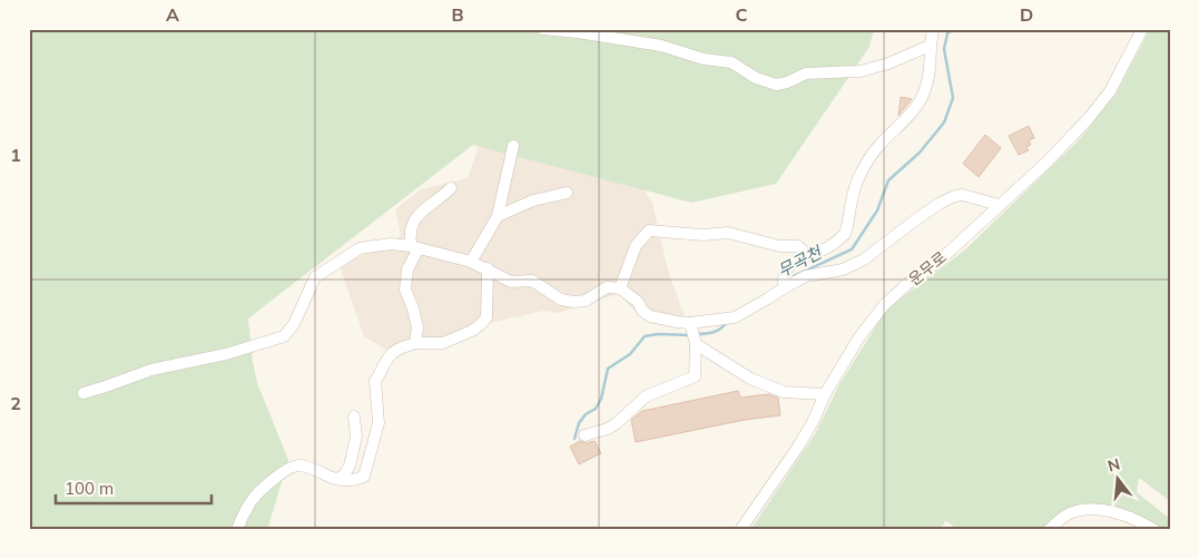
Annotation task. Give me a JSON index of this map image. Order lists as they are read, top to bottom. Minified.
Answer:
{"streets":{"street":["운무로"]},"water":["무곡천"],"scale_bar":"100 m","north":"top","grid":{"columns":["A","B","C","D"],"rows":["1","2"]}}
